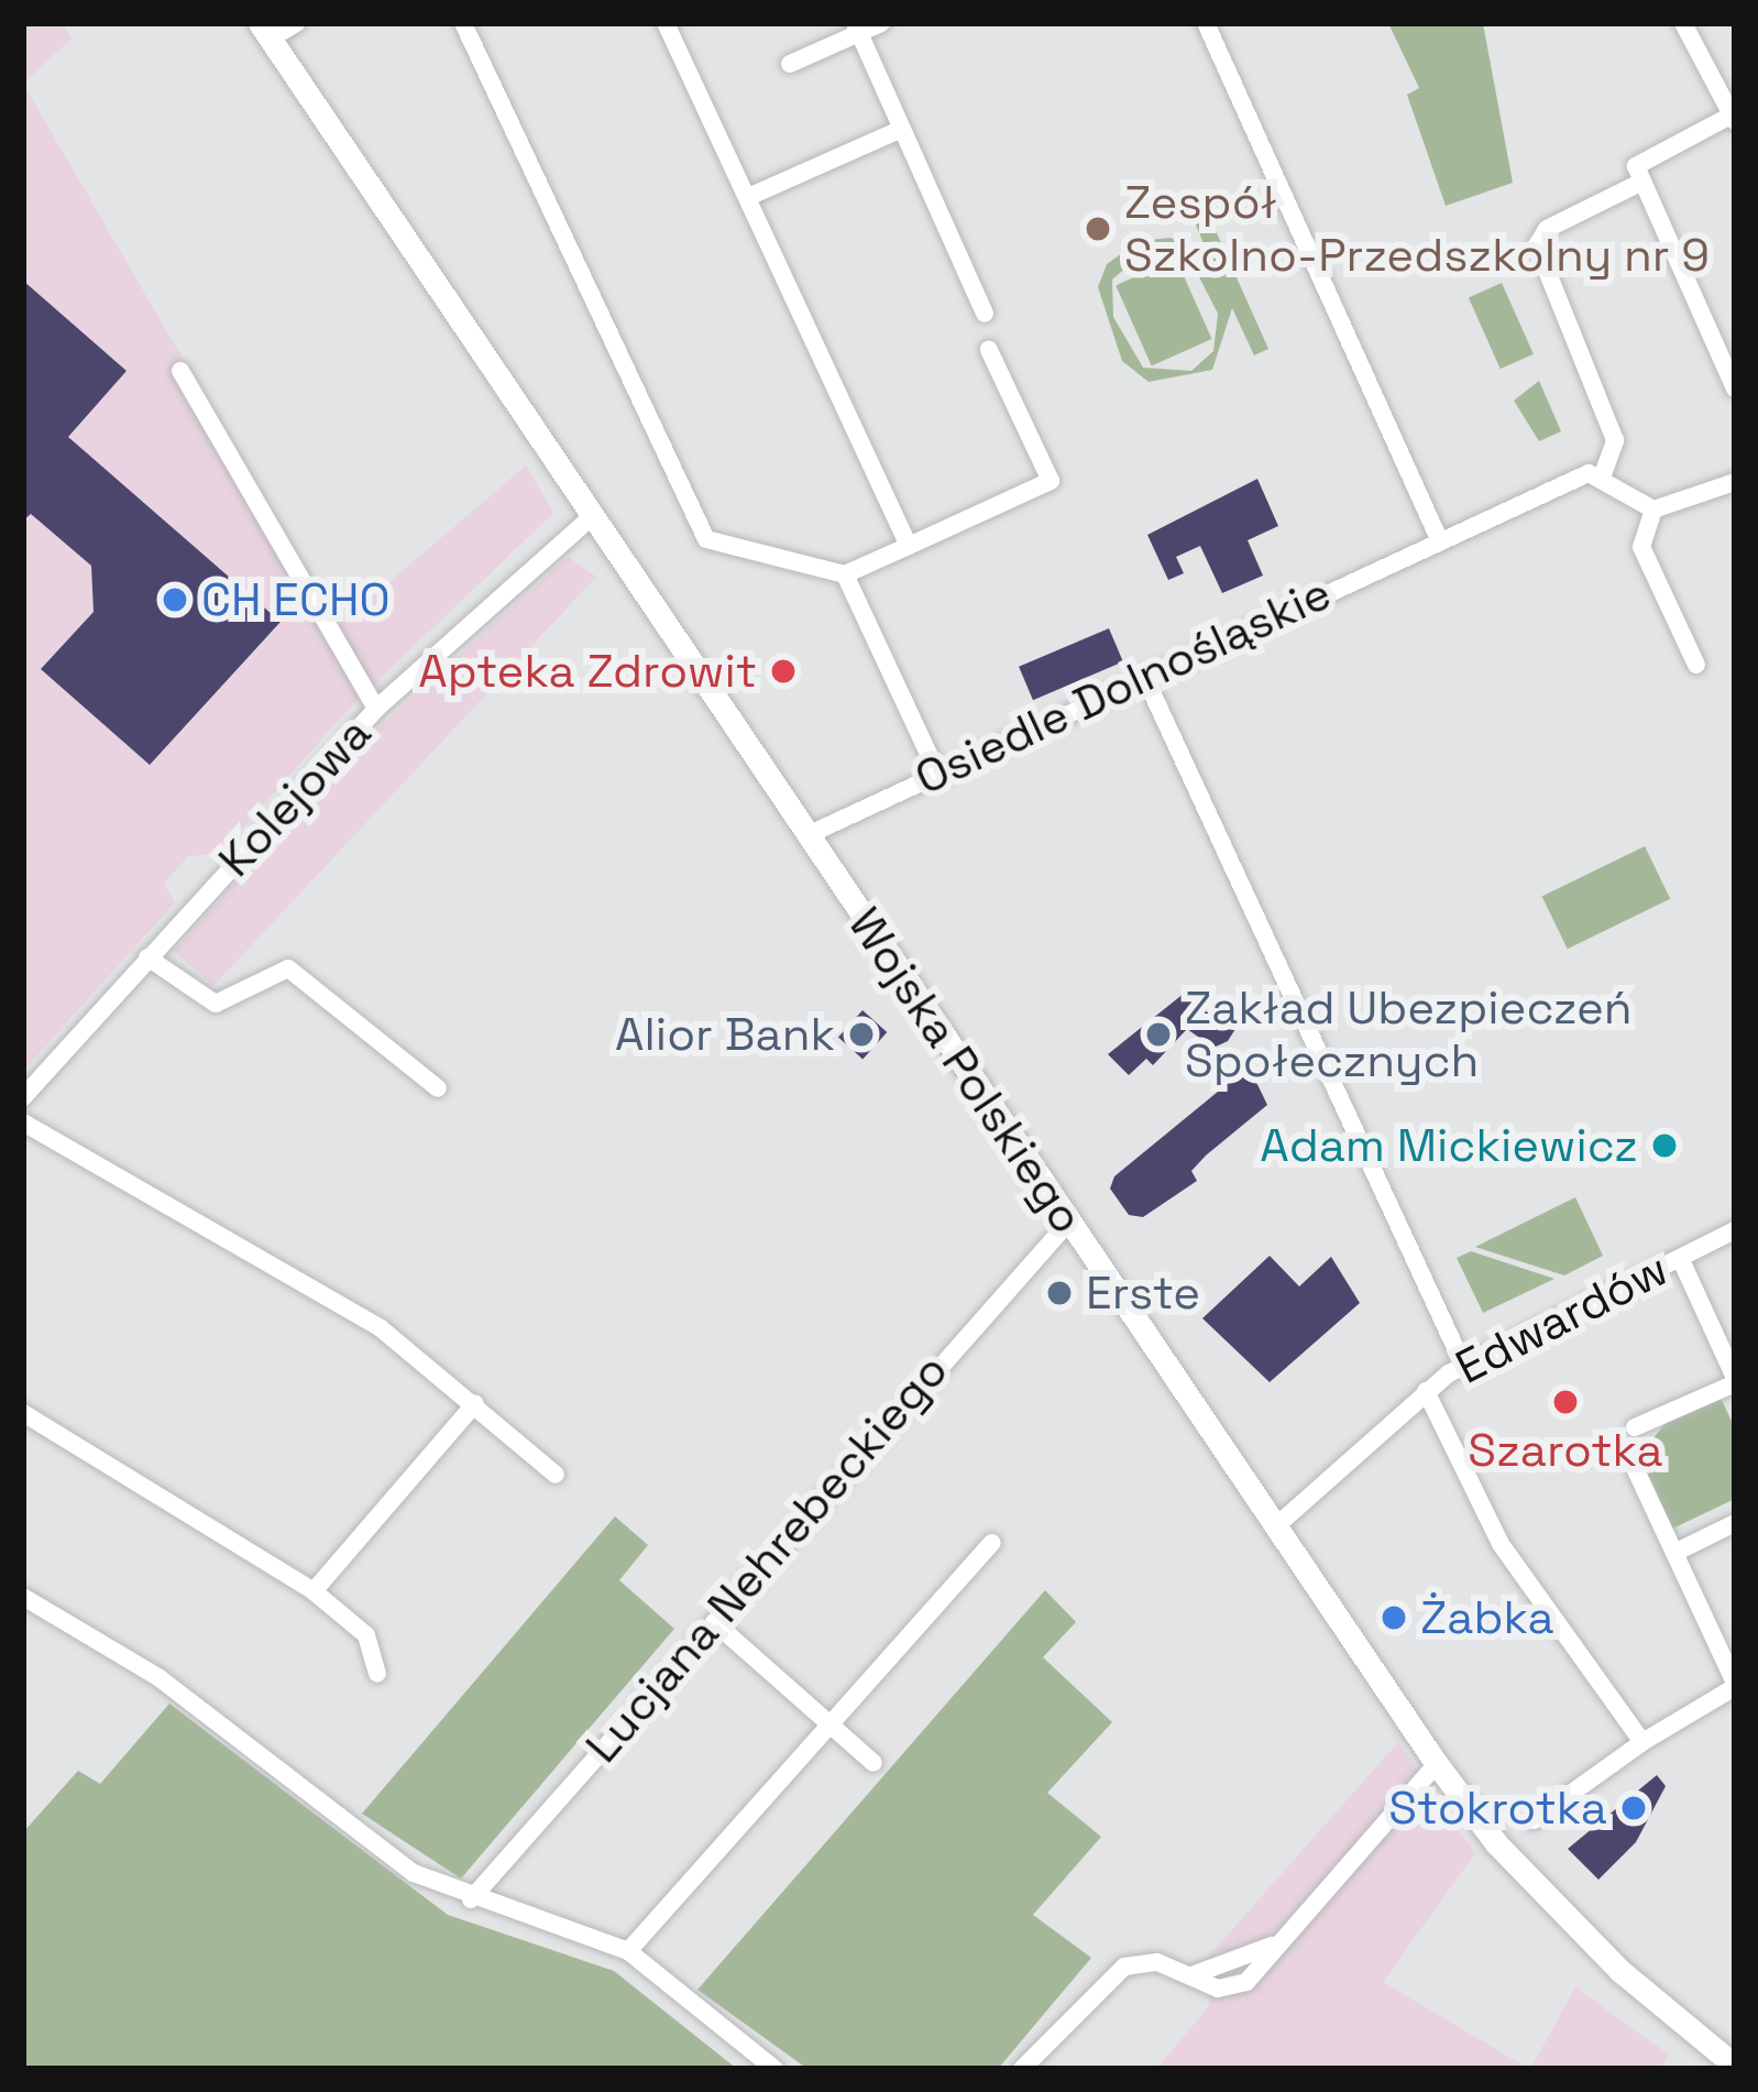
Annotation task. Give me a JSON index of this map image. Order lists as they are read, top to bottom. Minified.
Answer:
{"streets":{"street":["Osiedle Dolnośląskie","Kolejowa","Wojska Polskiego","Edwardów","Lucjana Nehrebeckiego"]},"crossings":[["Osiedle Dolnośląskie","Wojska Polskiego"],["Kolejowa","Wojska Polskiego"],["Wojska Polskiego","Edwardów"],["Wojska Polskiego","Lucjana Nehrebeckiego"]],"places":["Zespół Szkolno-Przedszkolny nr 9","CH ECHO","Apteka Zdrowit","Alior Bank","Zakład Ubezpieczeń Społecznych","Adam Mickiewicz","Erste","Szarotka","Żabka","Stokrotka"]}
